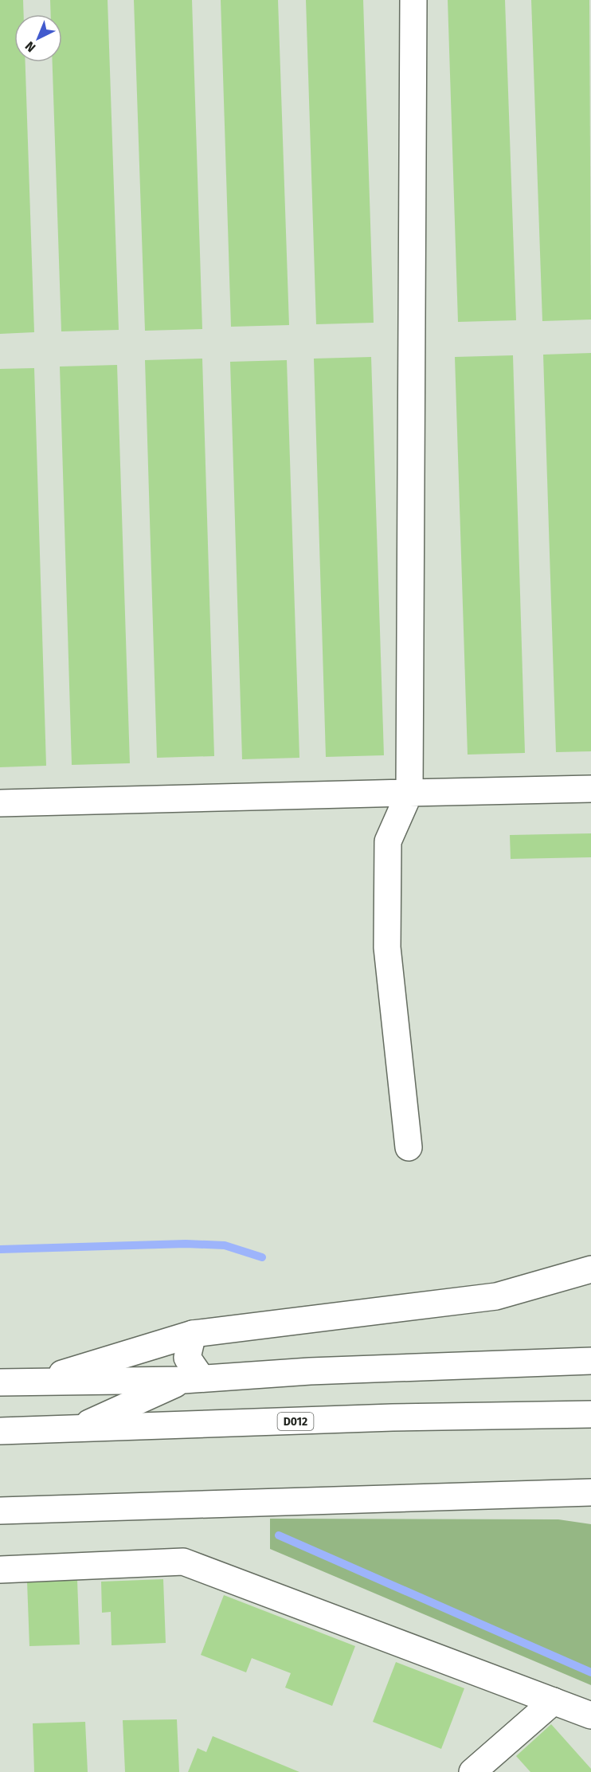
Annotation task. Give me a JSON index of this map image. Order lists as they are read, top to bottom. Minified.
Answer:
{"streets":{"main road":["D012"]},"north":"bottom left"}
